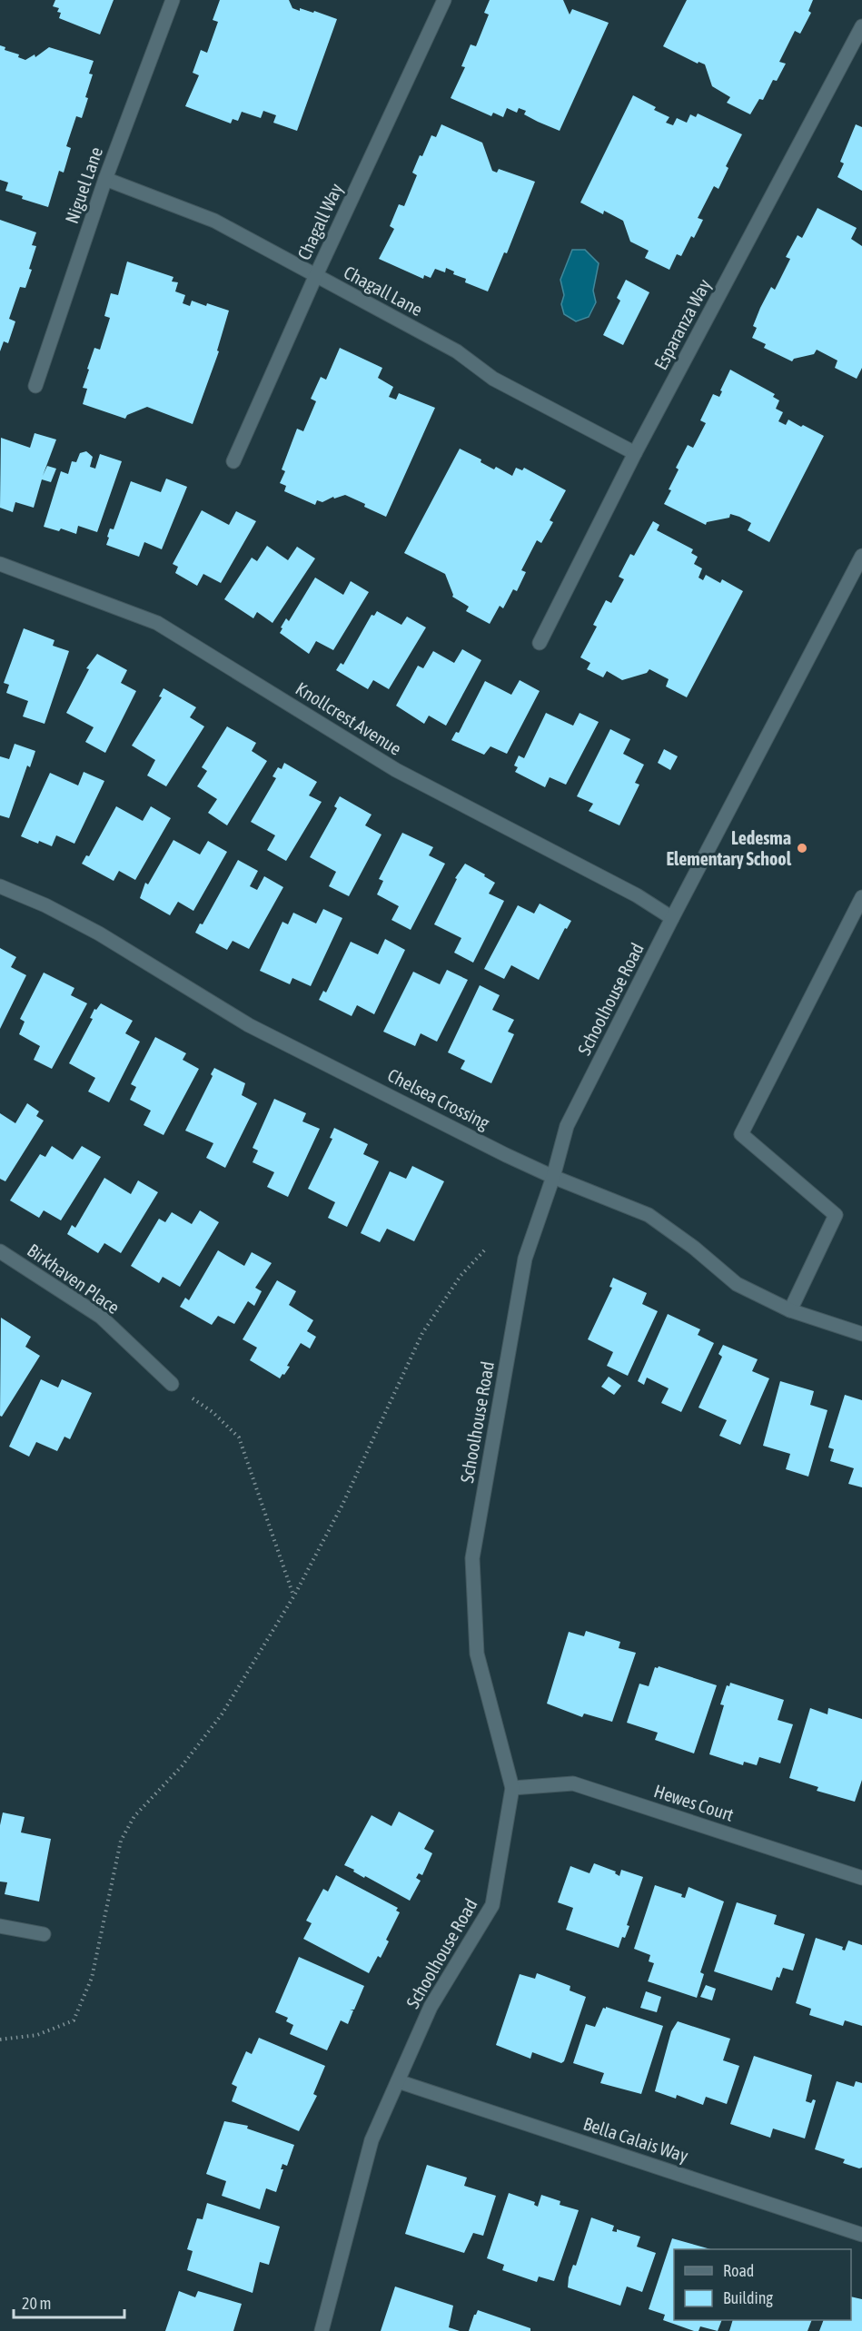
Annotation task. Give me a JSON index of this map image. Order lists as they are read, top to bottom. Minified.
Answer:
{"streets":{"street":["Niguel Lane","Chagall Way","Chagall Lane","Esparanza Way","Knollcrest Avenue","Schoolhouse Road","Chelsea Crossing","Birkhaven Place","Hewes Court","Bella Calais Way"]},"crossings":[["Niguel Lane","Chagall Lane"],["Chagall Way","Chagall Lane"],["Chagall Lane","Esparanza Way"],["Knollcrest Avenue","Schoolhouse Road"],["Schoolhouse Road","Chelsea Crossing"],["Schoolhouse Road","Hewes Court"],["Schoolhouse Road","Bella Calais Way"]],"places":["Ledesma Elementary School"],"legend":["Road","Building"],"scale_bar":"20 m"}
